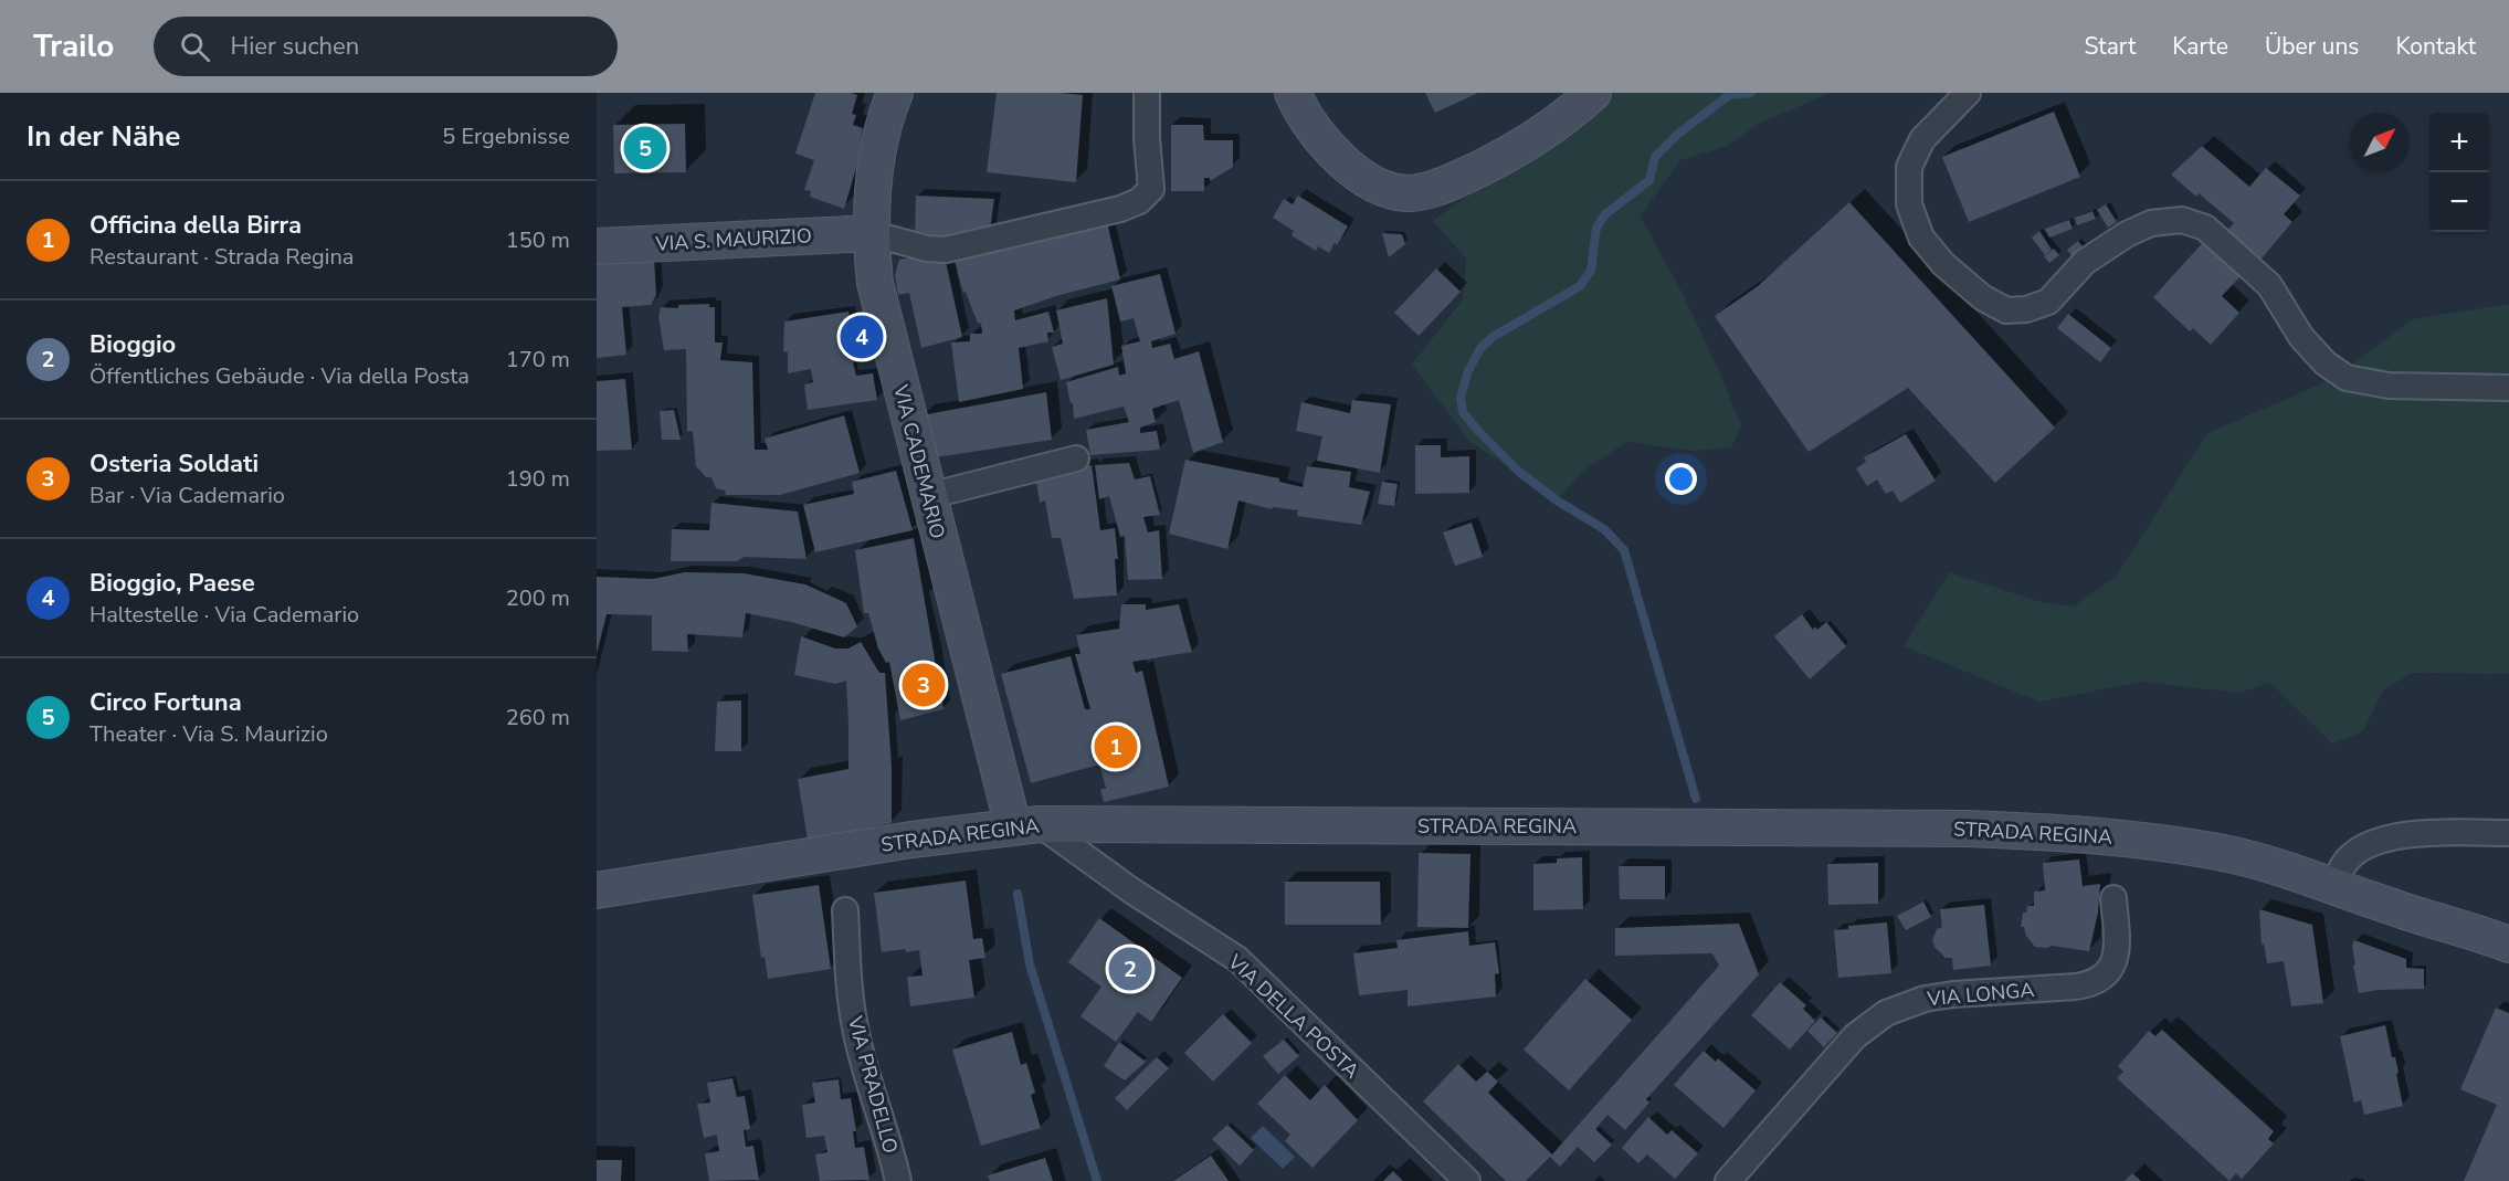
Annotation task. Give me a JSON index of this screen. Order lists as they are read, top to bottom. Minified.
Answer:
{"streets":{"main road":["VIA S. MAURIZIO","VIA CADEMARIO","STRADA REGINA"],"street":["VIA LONGA","VIA DELLA POSTA","VIA PRADELLO"]},"crossings":[["VIA S. MAURIZIO","VIA CADEMARIO"],["VIA CADEMARIO","STRADA REGINA"],["VIA CADEMARIO","VIA DELLA POSTA"],["STRADA REGINA","VIA DELLA POSTA"]],"north":"top right","page":{"header":"Trailo","search":"Hier suchen","nav":["Start","Karte","Über uns","Kontakt"],"heading":["In der Nähe","5 Ergebnisse"],"map_buttons":["+","−"],"pins":["5","4","3","1","2"],"list":[{"mark":"1","name":"Officina della Birra","note":"Restaurant · Strada Regina","value":"150 m"},{"mark":"2","name":"Bioggio","note":"Öffentliches Gebäude · Via della Posta","value":"170 m"},{"mark":"3","name":"Osteria Soldati","note":"Bar · Via Cademario","value":"190 m"},{"mark":"4","name":"Bioggio, Paese","note":"Haltestelle · Via Cademario","value":"200 m"},{"mark":"5","name":"Circo Fortuna","note":"Theater · Via S. Maurizio","value":"260 m"}]}}
